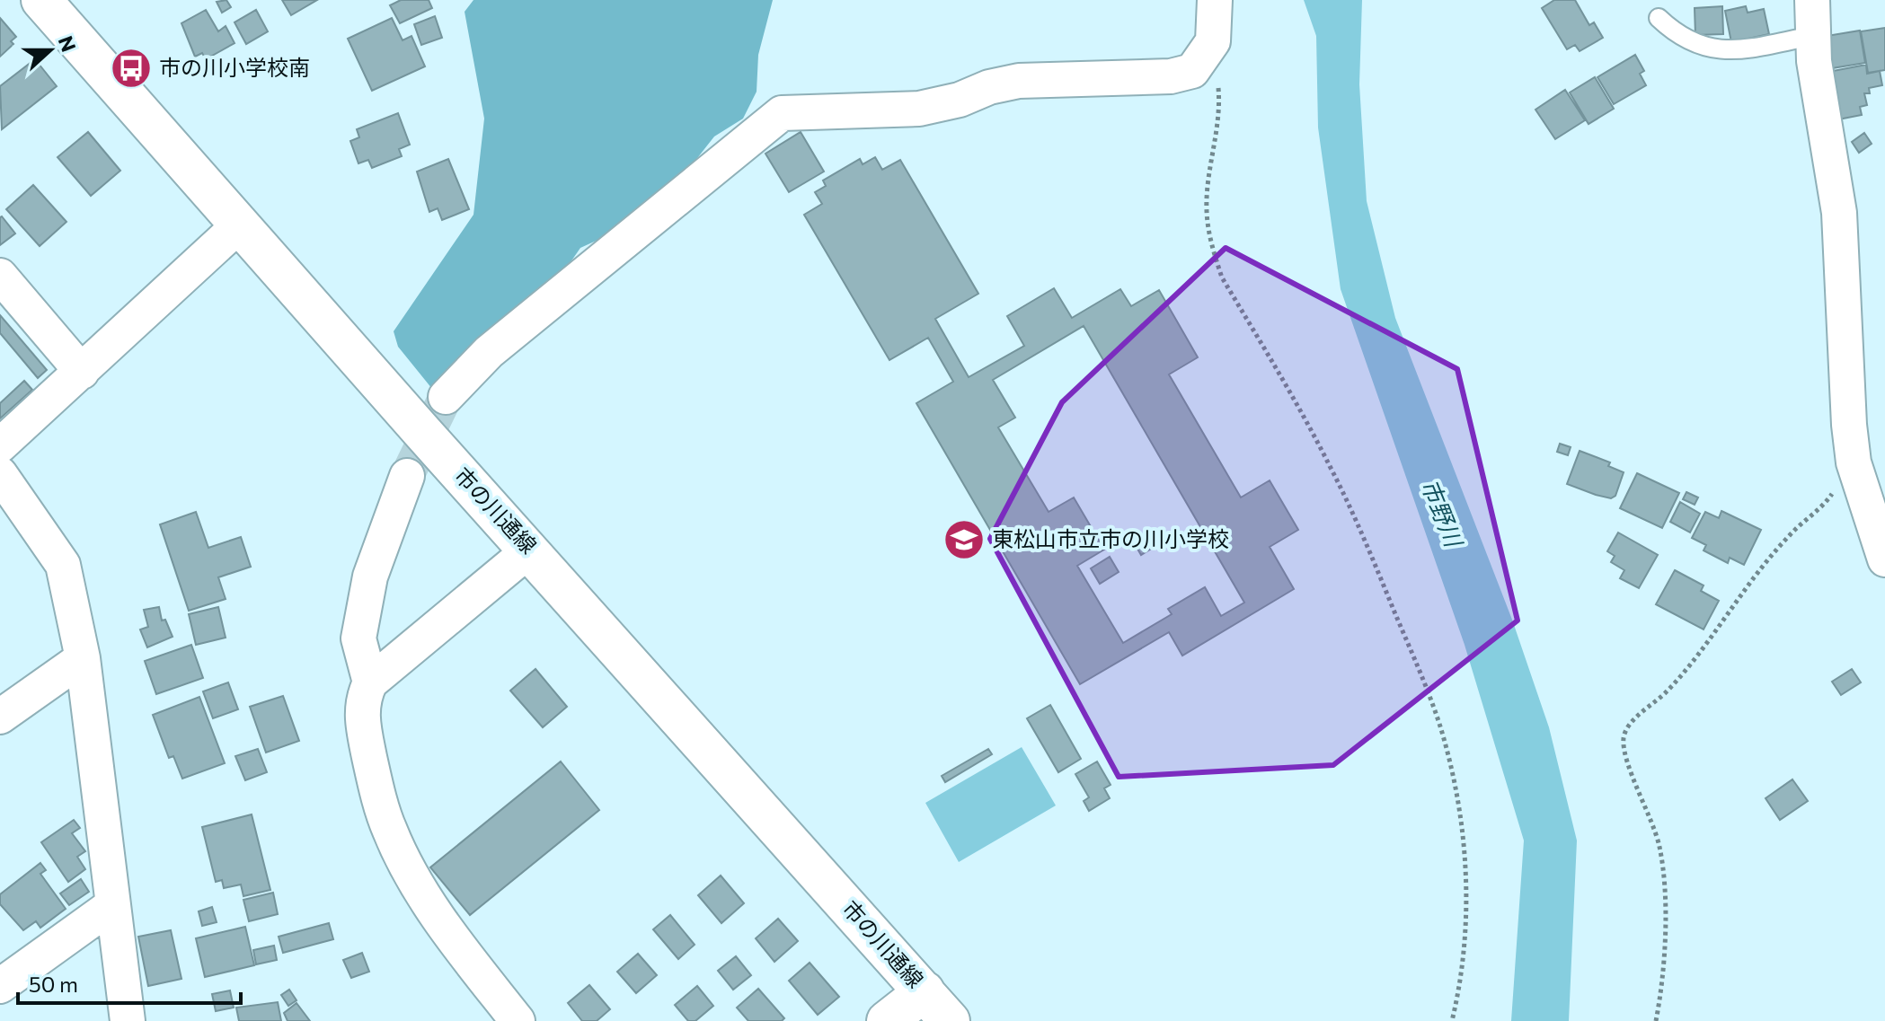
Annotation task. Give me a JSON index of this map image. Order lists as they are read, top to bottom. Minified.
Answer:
{"streets":{"street":["市の川通線"]},"water":["市野川"],"places":{"bus stop":["市の川小学校南"],"school or university":["東松山市立市の川小学校"]},"scale_bar":"50 m","north":"right"}
